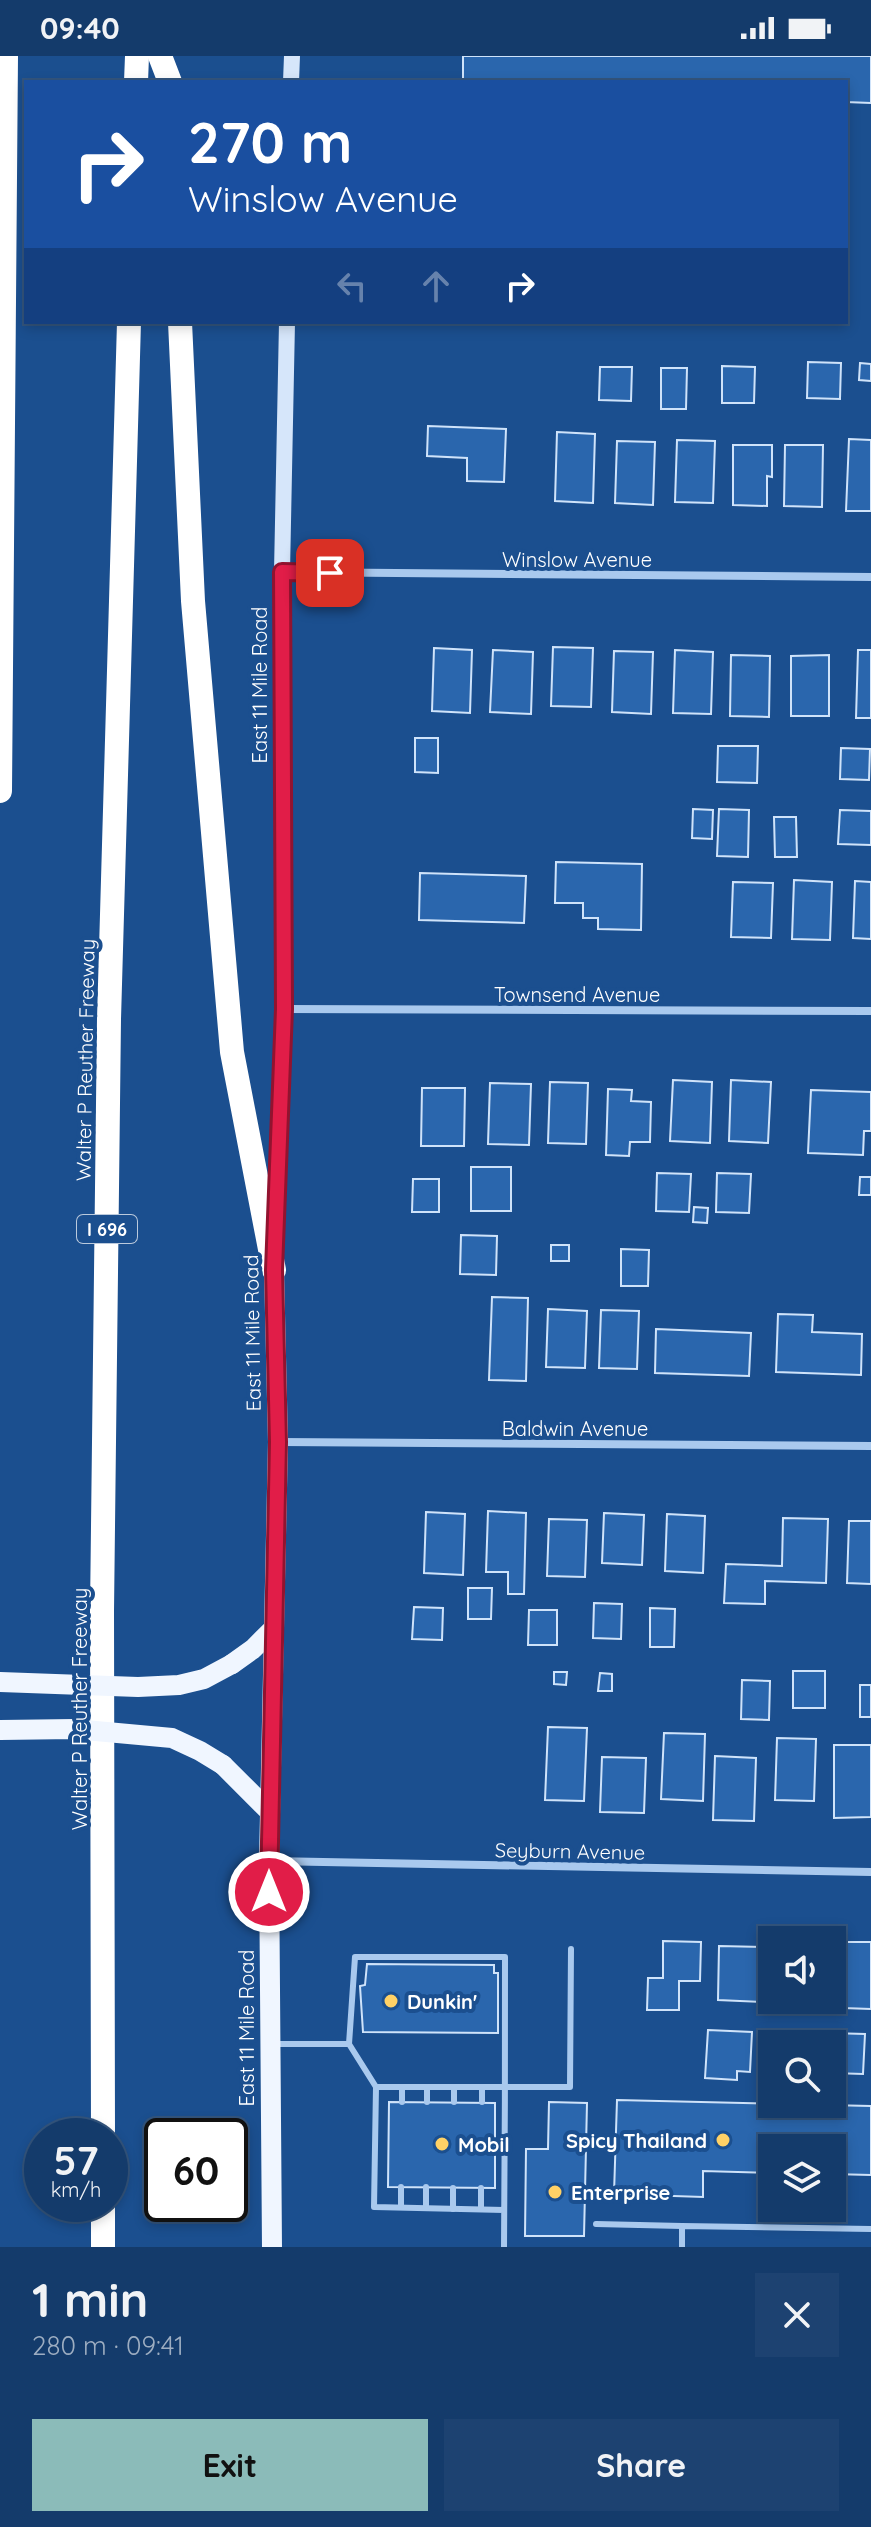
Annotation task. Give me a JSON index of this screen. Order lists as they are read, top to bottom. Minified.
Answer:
{"streets":{"highway":["Walter P Reuther Freeway","I 696"],"main road":["East 11 Mile Road"],"street":["Winslow Avenue","Townsend Avenue","Baldwin Avenue","Seyburn Avenue"]},"crossings":[["Winslow Avenue","East 11 Mile Road"],["East 11 Mile Road","Townsend Avenue"],["East 11 Mile Road","Baldwin Avenue"],["East 11 Mile Road","Seyburn Avenue"]],"places":["Dunkin'","Spicy Thailand","Mobil","Enterprise"],"page":{"status":"09:40","turn":["270 m","Winslow Avenue"],"speed":"57 km/h","limit":"60","heading":["1 min","280 m · 09:41"],"buttons":["Exit","Share"]}}
